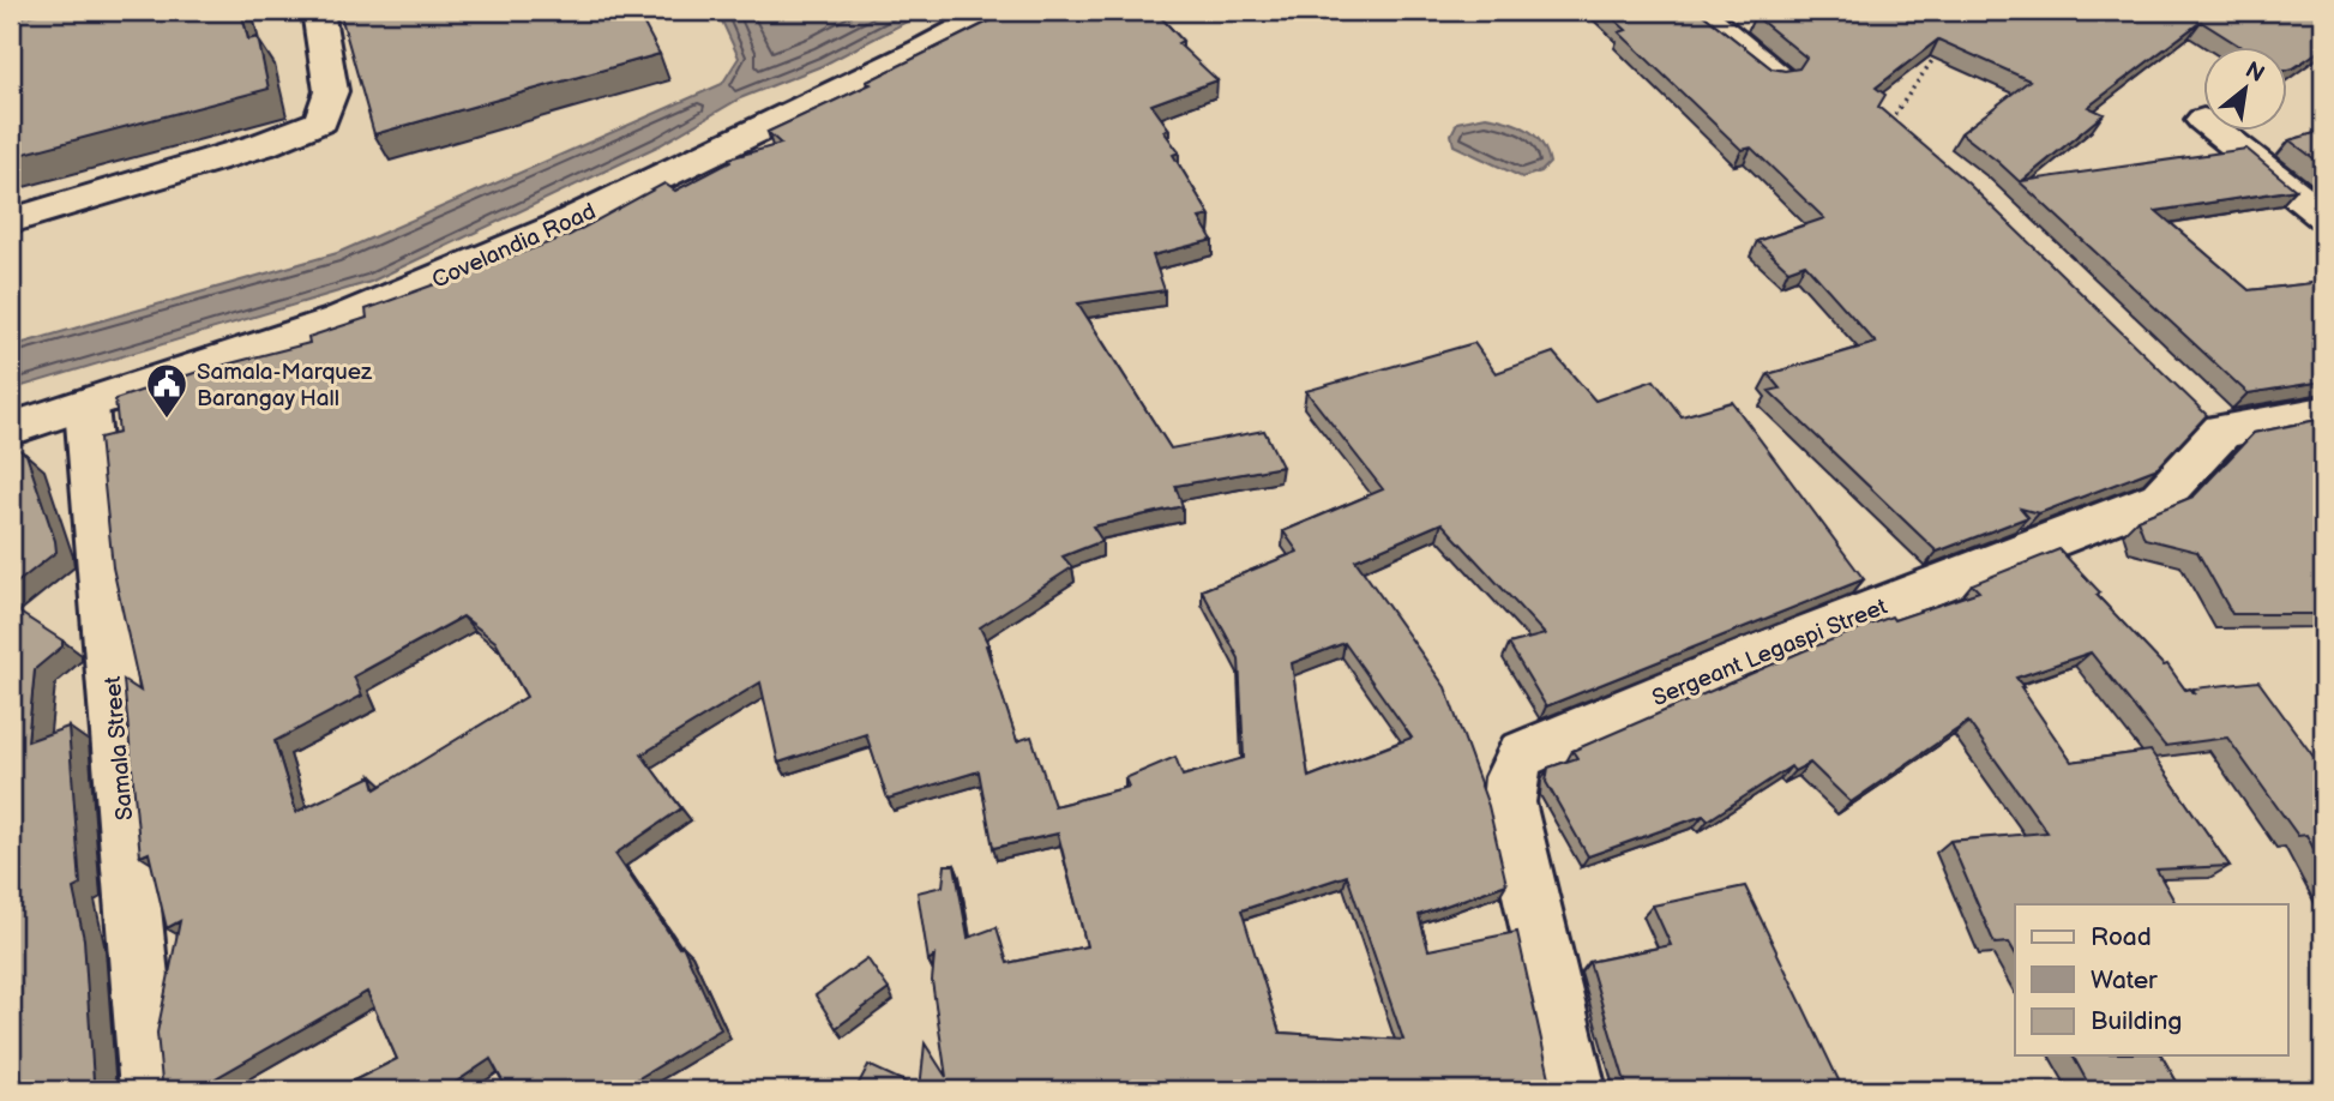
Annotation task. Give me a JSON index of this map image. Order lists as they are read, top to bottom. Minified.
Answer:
{"streets":{"street":["Covelandia Road","Sergeant Legaspi Street","Samala Street"]},"crossings":[["Covelandia Road","Samala Street"]],"places":{"public building":["Samala-Marquez Barangay Hall"]},"legend":["Road","Water","Building"],"north":"top right"}
